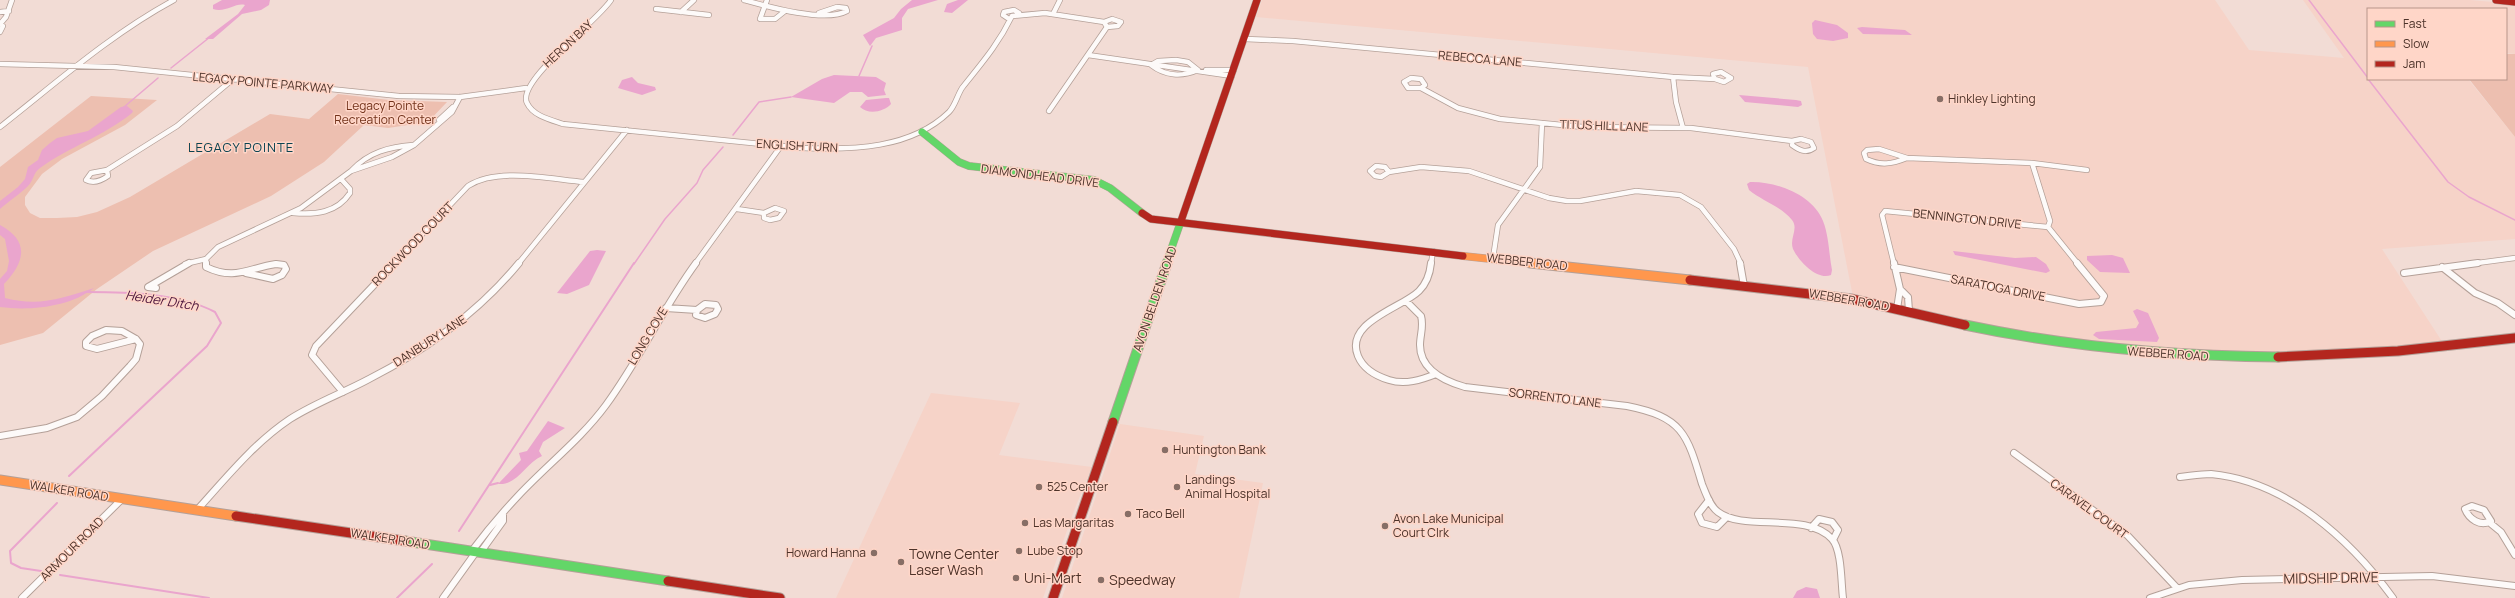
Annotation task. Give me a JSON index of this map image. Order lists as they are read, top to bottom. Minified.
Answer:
{"streets":{"street":["HERON BAY","REBECCA LANE","LEGACY POINTE PARKWAY","TITUS HILL LANE","ENGLISH TURN","DIAMONDHEAD DRIVE","BENNINGTON DRIVE","ROCKWOOD COURT","WEBBER ROAD","SARATOGA DRIVE","AVON BELDEN ROAD","LONG COVE","DANBURY LANE","SORRENTO LANE","WALKER ROAD","CARAVEL COURT","ARMOUR ROAD","MIDSHIP DRIVE"]},"crossings":[["HERON BAY","LEGACY POINTE PARKWAY"],["HERON BAY","ENGLISH TURN"],["REBECCA LANE","AVON BELDEN ROAD"],["LEGACY POINTE PARKWAY","ENGLISH TURN"],["ENGLISH TURN","DIAMONDHEAD DRIVE"],["ENGLISH TURN","LONG COVE"],["ENGLISH TURN","DANBURY LANE"],["DIAMONDHEAD DRIVE","WEBBER ROAD"],["DIAMONDHEAD DRIVE","AVON BELDEN ROAD"],["BENNINGTON DRIVE","SARATOGA DRIVE"],["ROCKWOOD COURT","DANBURY LANE"],["WEBBER ROAD","AVON BELDEN ROAD"],["LONG COVE","WALKER ROAD"],["DANBURY LANE","WALKER ROAD"],["WALKER ROAD","ARMOUR ROAD"],["CARAVEL COURT","MIDSHIP DRIVE"]],"districts":["LEGACY POINTE"],"water":["Heider Ditch"],"parks":["Legacy Pointe Recreation Center"],"places":["Hinkley Lighting","Huntington Bank","525 Center","Landings Animal Hospital","Taco Bell","Las Margaritas","Avon Lake Municipal Court Clrk","Lube Stop","Howard Hanna","Towne Center Laser Wash","Uni-Mart","Speedway"],"legend":["Fast","Slow","Jam"]}
